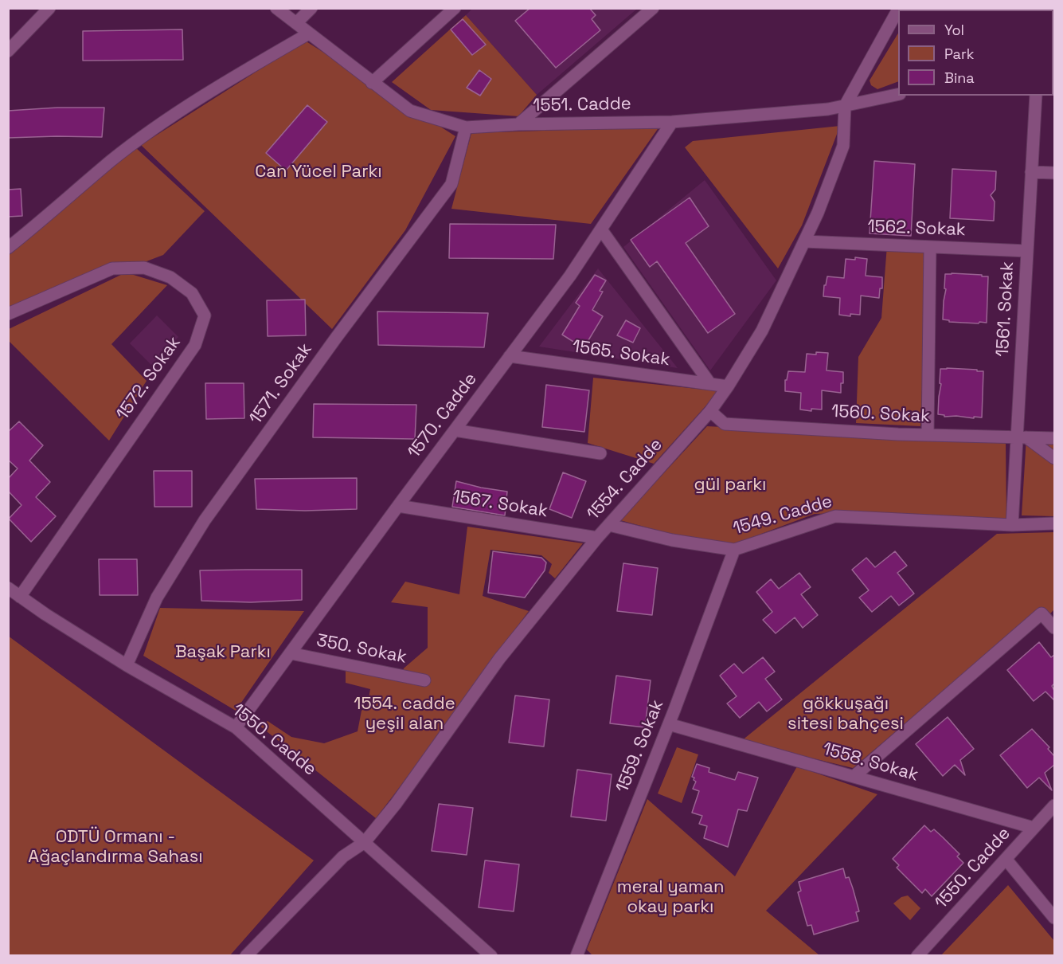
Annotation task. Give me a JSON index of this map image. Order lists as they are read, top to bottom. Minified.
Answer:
{"streets":{"street":["1551. Cadde","1562. Sokak","1561. Sokak","1565. Sokak","1572. Sokak","1571. Sokak","1560. Sokak","1570. Cadde","1554. Cadde","1567. Sokak","1549. Cadde","350. Sokak","1550. Cadde","1559. Sokak","1558. Sokak"]},"crossings":[["1551. Cadde","1571. Sokak"],["1551. Cadde","1570. Cadde"],["1551. Cadde","1554. Cadde"],["1562. Sokak","1561. Sokak"],["1562. Sokak","1554. Cadde"],["1561. Sokak","1560. Sokak"],["1561. Sokak","1549. Cadde"],["1565. Sokak","1570. Cadde"],["1565. Sokak","1554. Cadde"],["1572. Sokak","1550. Cadde"],["1571. Sokak","1550. Cadde"],["1560. Sokak","1554. Cadde"],["1570. Cadde","1567. Sokak"],["1570. Cadde","350. Sokak"],["1570. Cadde","1550. Cadde"],["1554. Cadde","1567. Sokak"],["1554. Cadde","1549. Cadde"],["1554. Cadde","1550. Cadde"],["1549. Cadde","1559. Sokak"],["1550. Cadde","1558. Sokak"],["1559. Sokak","1558. Sokak"]],"parks":["Can Yücel Parkı","gül parkı","Başak Parkı","1554. cadde yeşil alan","gökkuşağı sitesi bahçesi","ODTÜ Ormanı - Ağaçlandırma Sahası","meral yaman okay parkı"],"legend":["Yol","Park","Bina"]}
